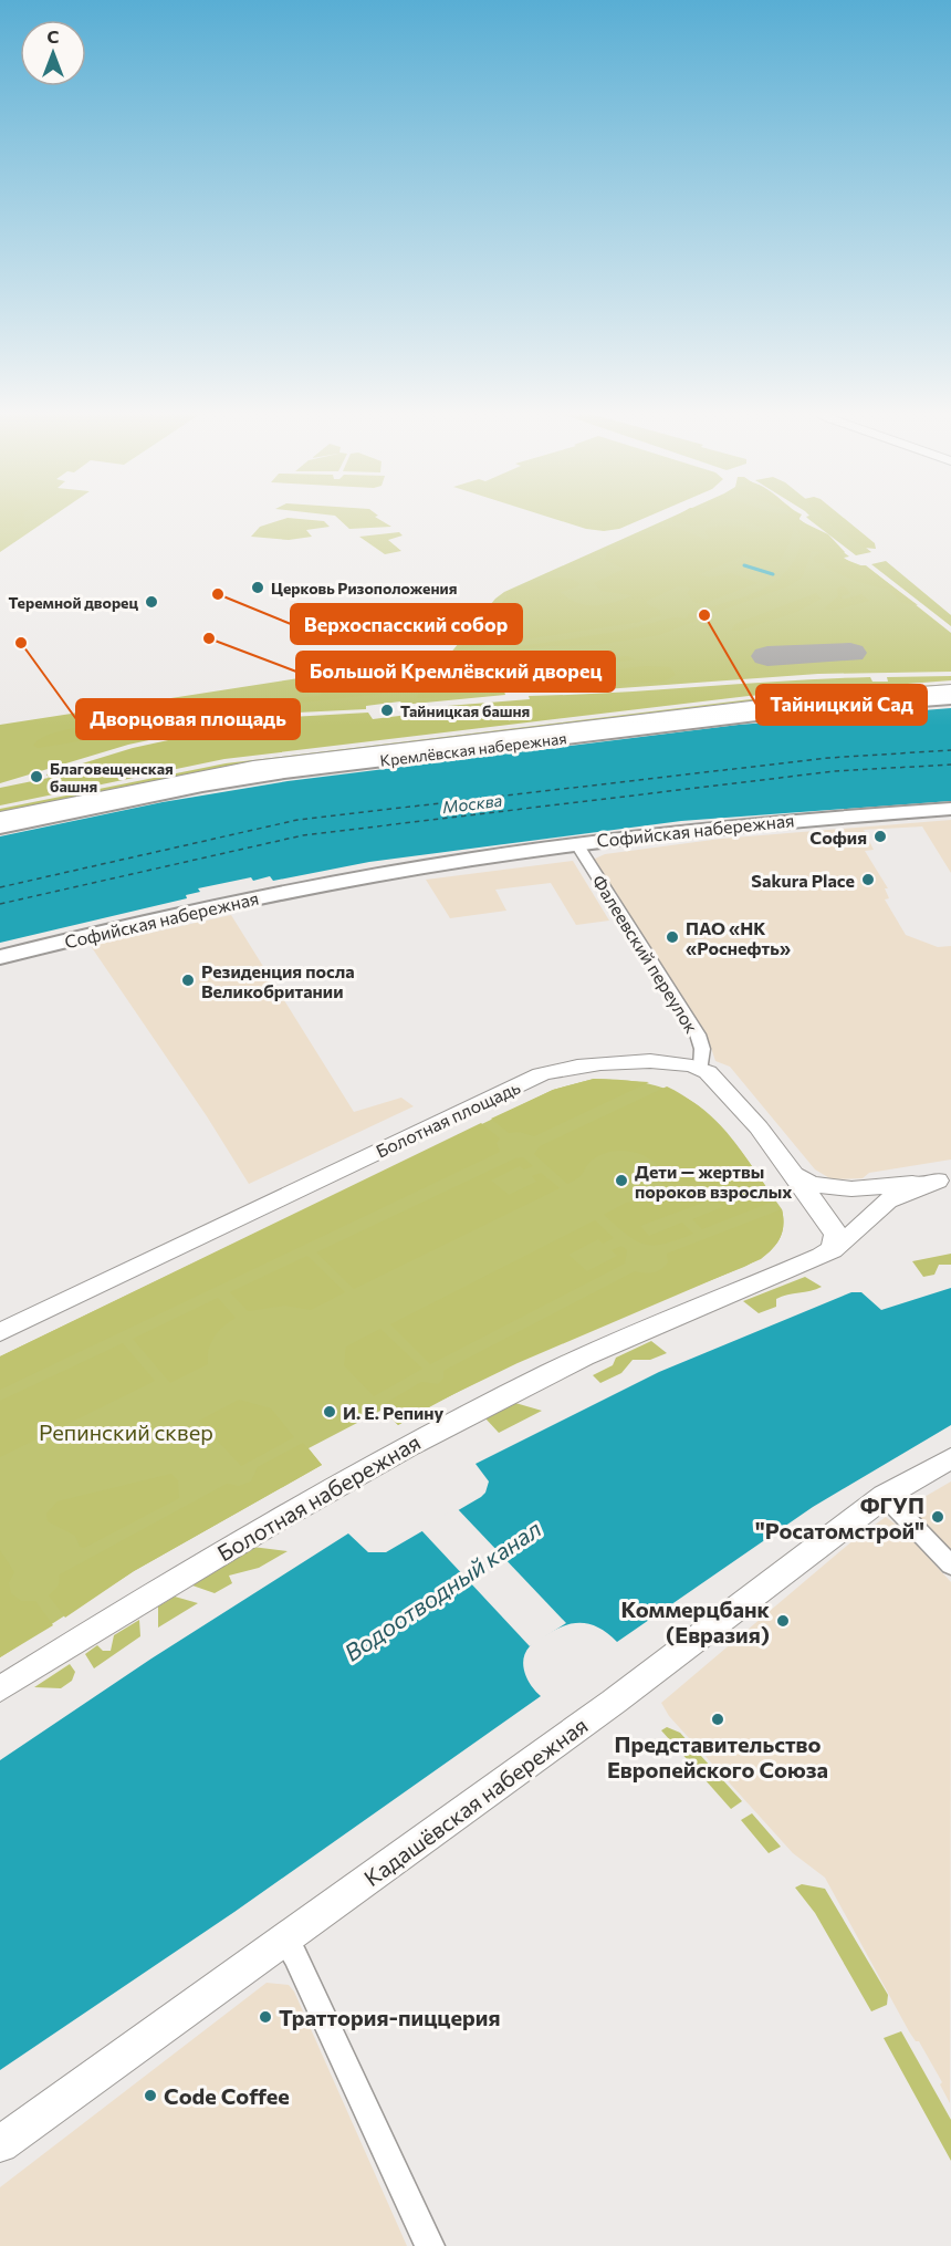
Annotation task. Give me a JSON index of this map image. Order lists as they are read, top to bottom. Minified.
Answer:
{"streets":{"main road":["Кремлёвская набережная","Софийская набережная"],"street":["Фалеевский переулок","Болотная площадь","Болотная набережная","Кадашёвская набережная"]},"crossings":[["Софийская набережная","Фалеевский переулок"],["Фалеевский переулок","Болотная площадь"]],"water":["Москва","Водоотводный канал"],"parks":["Репинский сквер"],"places":["Церковь Ризоположения","Верхоспасский собор","Теремной дворец","Тайницкий Сад","Большой Кремлёвский дворец","Дворцовая площадь","Тайницкая башня","Благовещенская башня","София","Sakura Place","ПАО «НК «Роснефть»","Резиденция посла Великобритании","Дети — жертвы пороков взрослых","И. Е. Репину","ФГУП \"Росатомстрой\"","Коммерцбанк (Евразия)","Представительство Европейского Союза","Траттория-пиццерия","Code Coffee"],"north":"top"}
